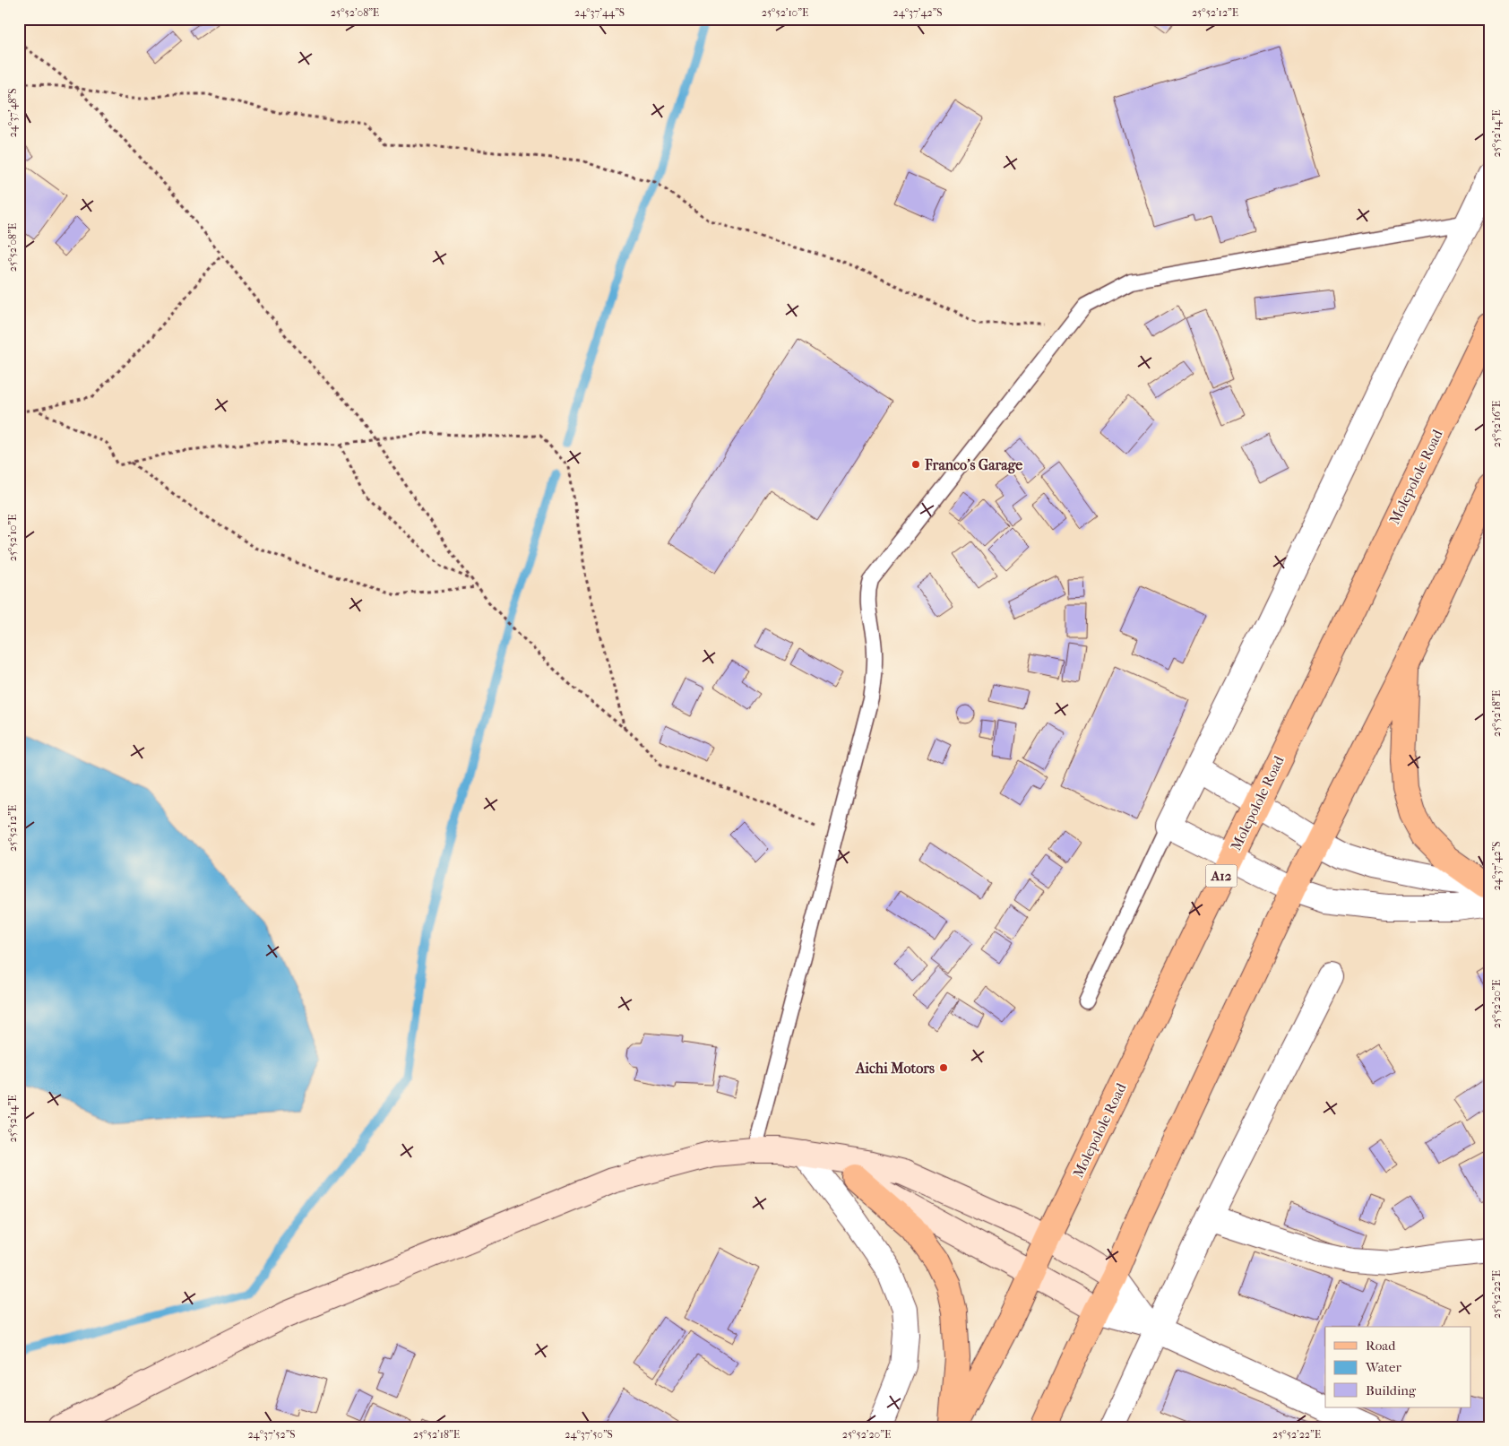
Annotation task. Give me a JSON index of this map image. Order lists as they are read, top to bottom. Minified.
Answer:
{"streets":{"main road":["Molepolole Road","A12"]},"places":["Franco's Garage","Aichi Motors"],"legend":["Road","Water","Building"],"coordinates":["25°52'08\"E","24°37'44\"S","25°52'10\"E","24°37'42\"S","25°52'12\"E","24°37'48\"S","25°52'14\"E","25°52'16\"E","25°52'18\"E","25°52'20\"E","25°52'22\"E","24°37'52\"S","24°37'50\"S"]}
